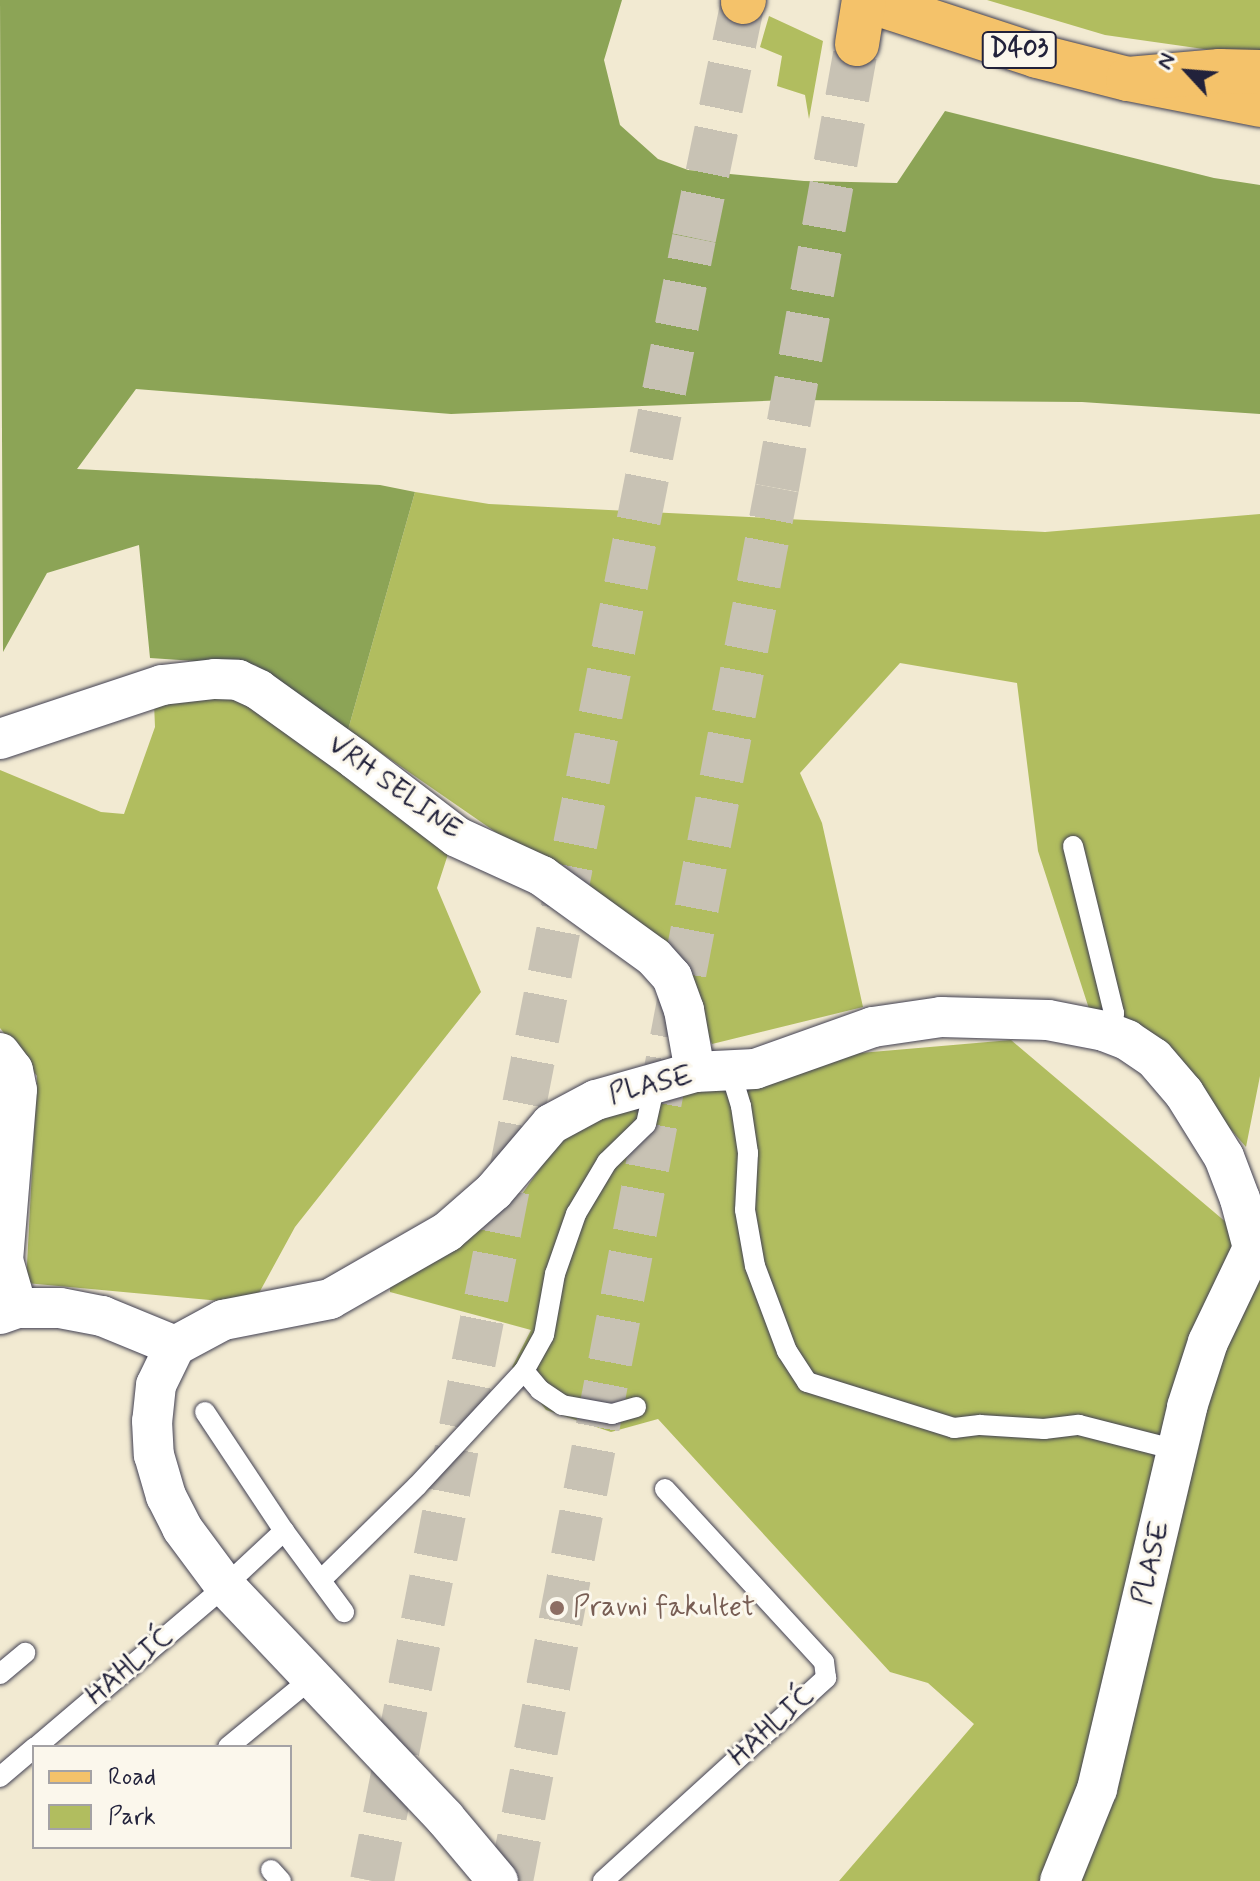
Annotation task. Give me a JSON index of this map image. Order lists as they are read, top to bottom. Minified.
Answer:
{"streets":{"main road":["D403"],"street":["VRH SELINE","PLASE"],"lane":["HAHLIĆ"]},"crossings":[["VRH SELINE","PLASE"]],"places":["Pravni fakultet"],"legend":["Road","Park"],"north":"top left"}
